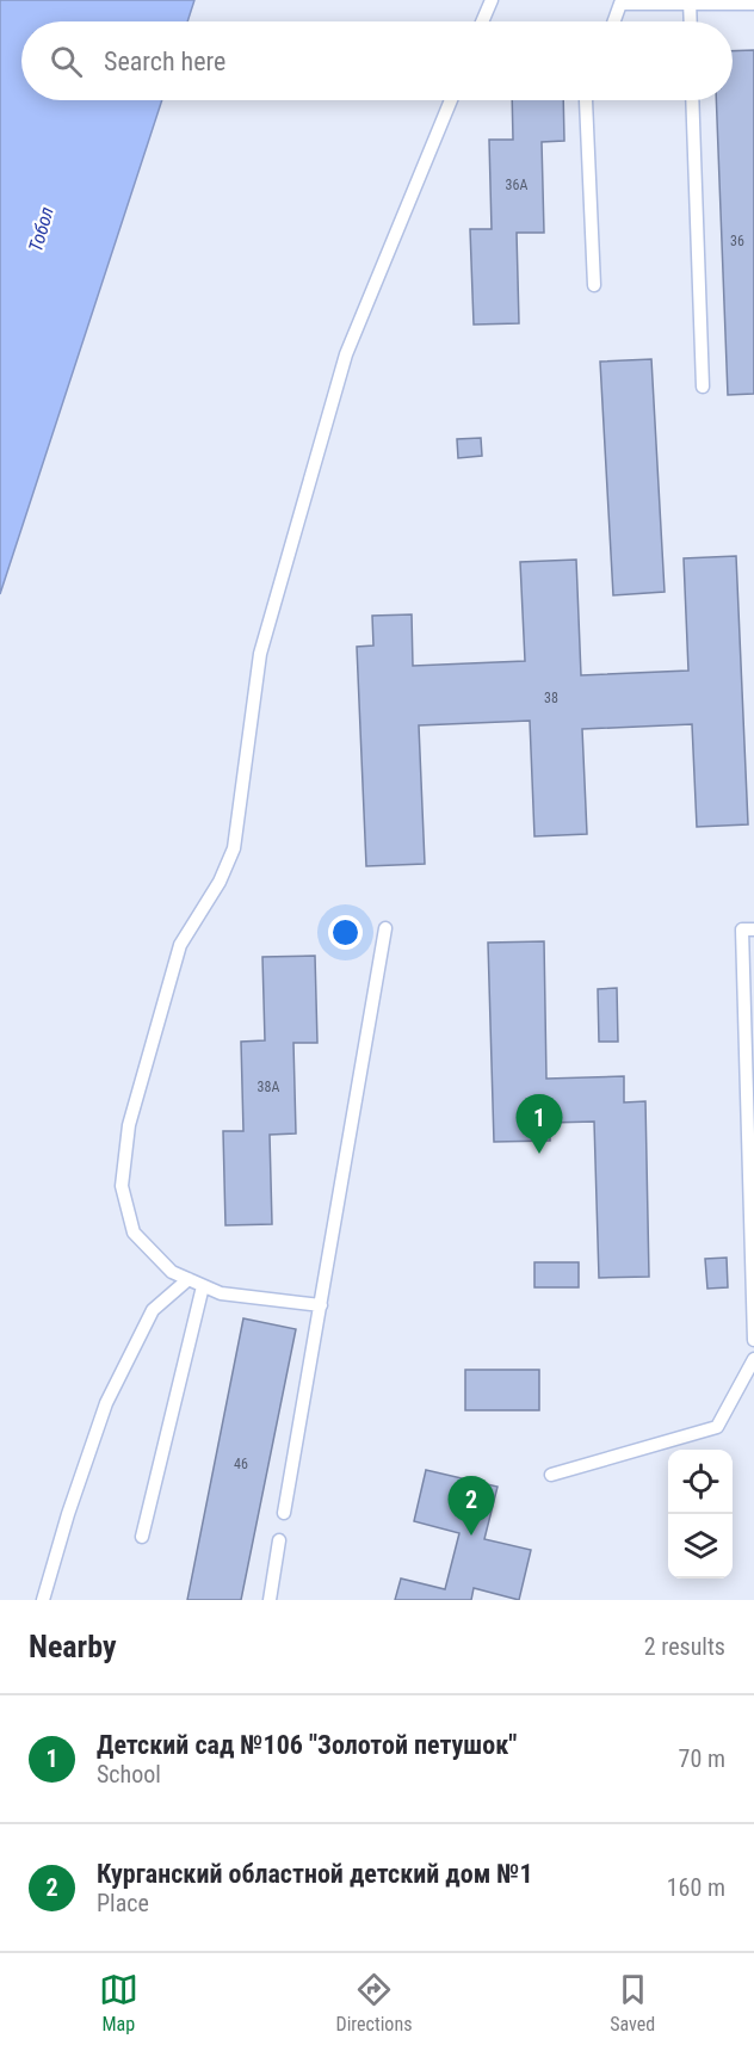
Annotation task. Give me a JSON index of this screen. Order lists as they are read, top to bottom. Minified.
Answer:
{"water":["Тобол"],"house_numbers":["36А","36","38","38А","46"],"page":{"search":"Search here","pins":["1","2"],"heading":["Nearby","2 results"],"list":[{"mark":"1","name":"Детский сад №106 \"Золотой петушок\"","note":"School","value":"70 m"},{"mark":"2","name":"Курганский областной детский дом №1","note":"Place","value":"160 m"}],"nav":["Map","Directions","Saved"]}}
